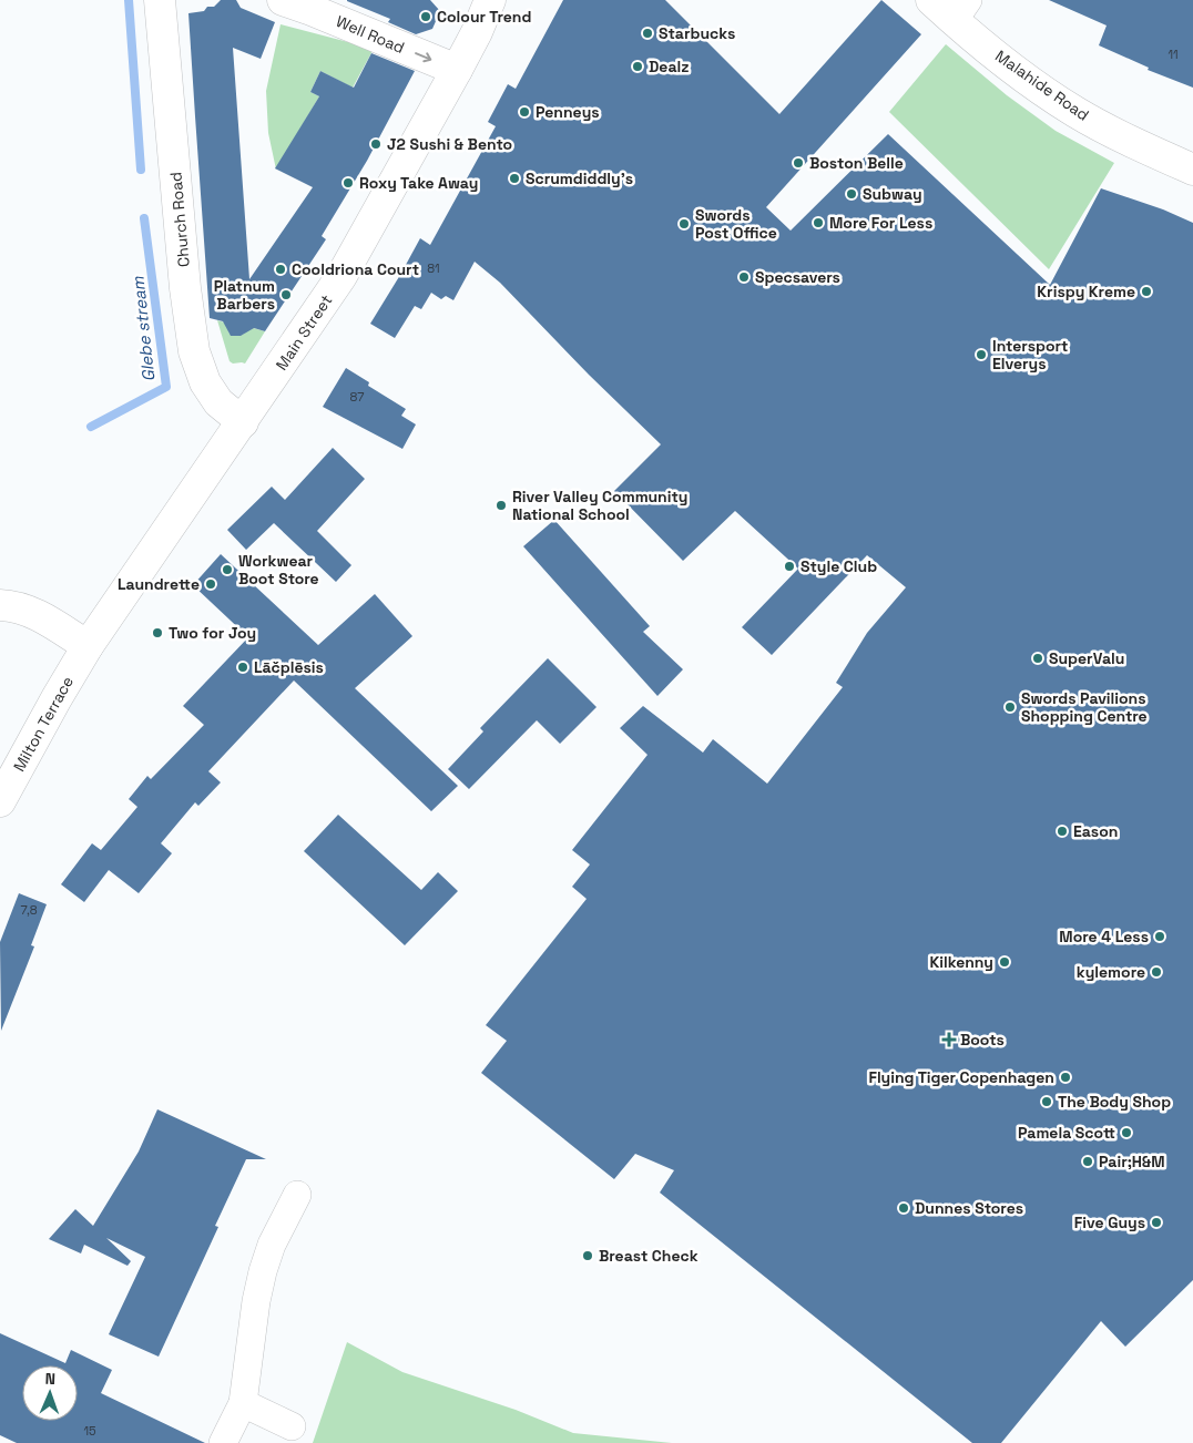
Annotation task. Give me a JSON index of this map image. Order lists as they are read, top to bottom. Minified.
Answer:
{"streets":{"main road":["Well Road","Malahide Road","Church Road","Main Street","Milton Terrace"]},"crossings":[["Well Road","Main Street"],["Church Road","Main Street"],["Main Street","Milton Terrace"]],"one_way":["Well Road"],"water":["Glebe stream"],"places":{"other":["Colour Trend","Starbucks","Dealz","Penneys","J2 Sushi & Bento","Boston Belle","Scrumdiddly's","Roxy Take Away","Subway","More For Less","Swords Post Office","Cooldriona Court","Specsavers","Krispy Kreme","Platnum Barbers","Intersport Elverys","River Valley Community National School","Style Club","Workwear Boot Store","Laundrette","Two for Joy","SuperValu","Lāčplēsis","Swords Pavilions Shopping Centre","Eason","More 4 Less","Kilkenny","kylemore","Flying Tiger Copenhagen","The Body Shop","Pamela Scott","Pair;H&M","Dunnes Stores","Five Guys","Breast Check"],"health":["Boots"]},"house_numbers":["11","81","87","7,8","15"],"north":"top"}
